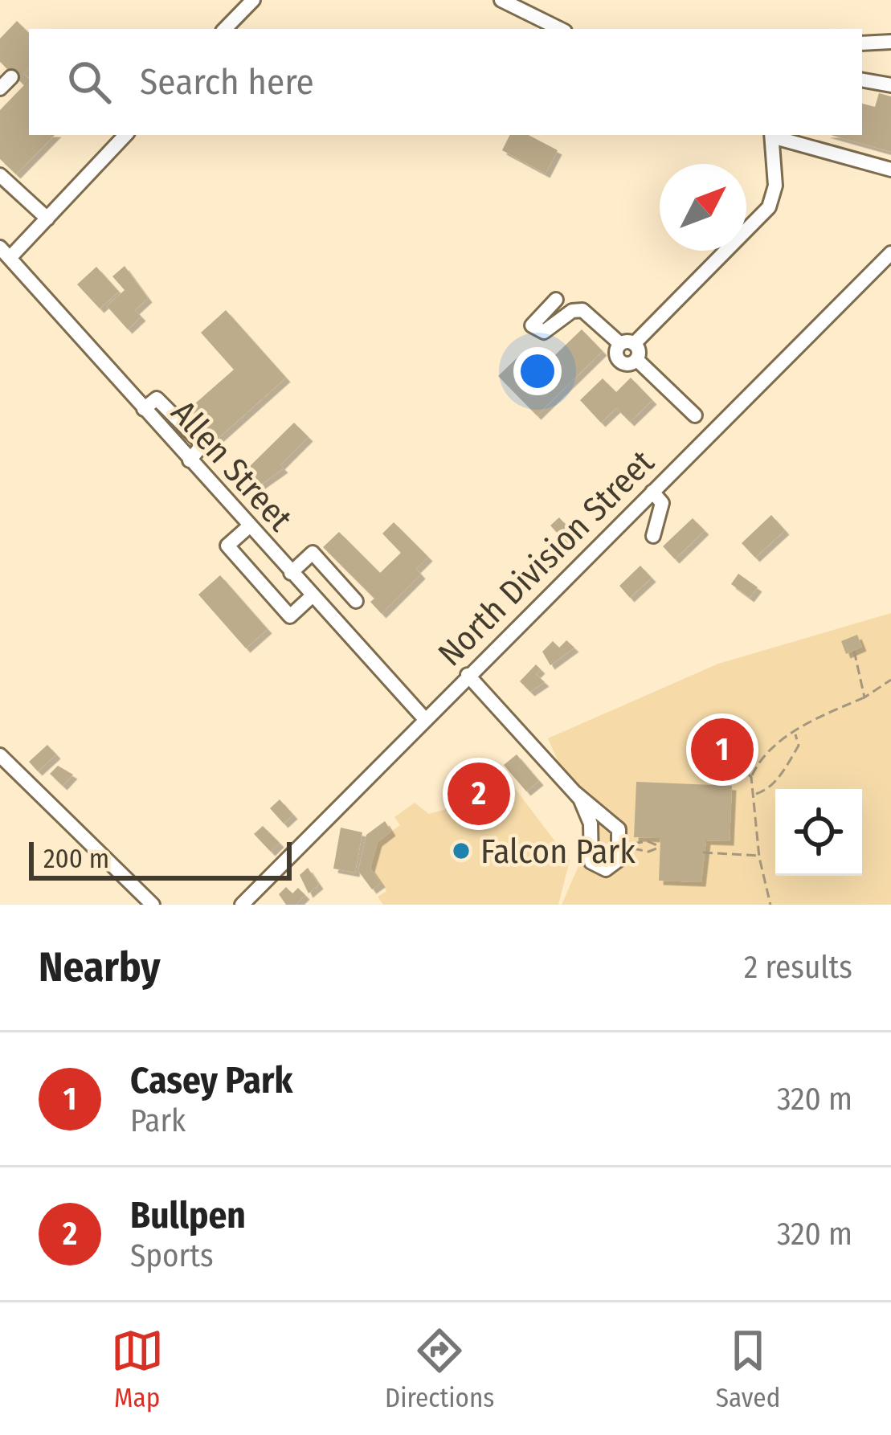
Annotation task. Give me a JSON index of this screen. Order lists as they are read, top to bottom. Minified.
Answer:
{"streets":{"street":["Allen Street","North Division Street"]},"crossings":[["Allen Street","North Division Street"]],"places":["Falcon Park"],"scale_bar":"200 m","north":"top right","page":{"search":"Search here","pins":["1","2"],"scale":"200 m","heading":["Nearby","2 results"],"list":[{"mark":"1","name":"Casey Park","note":"Park","value":"320 m"},{"mark":"2","name":"Bullpen","note":"Sports","value":"320 m"}],"nav":["Map","Directions","Saved"]}}
